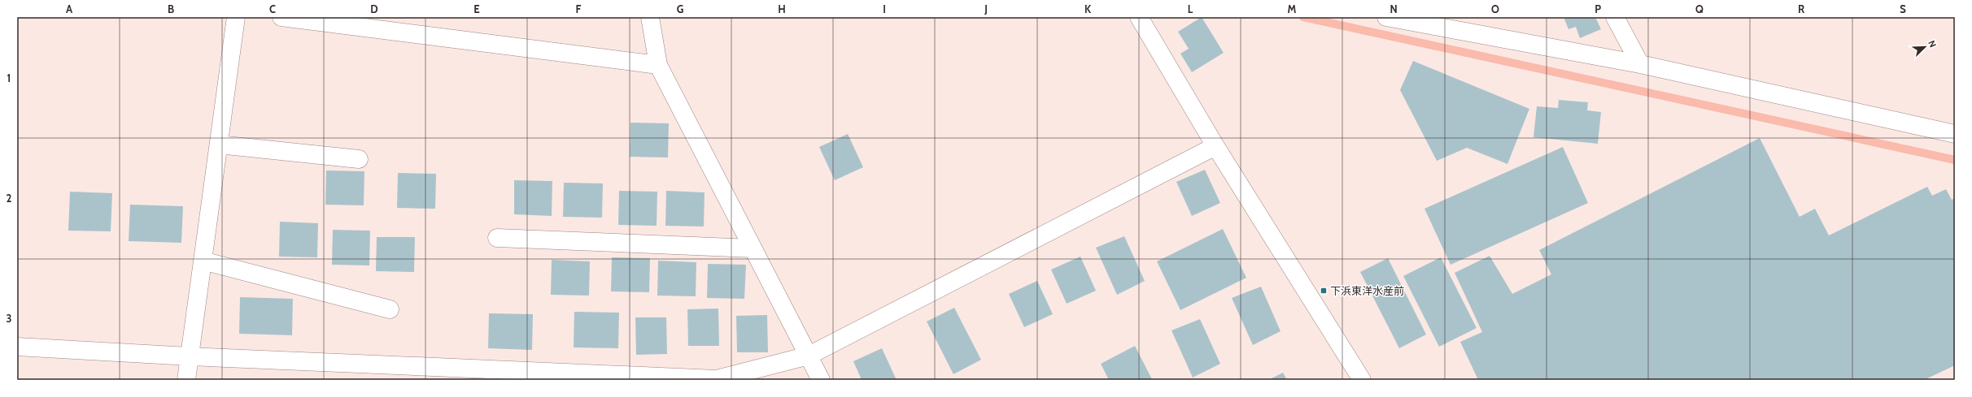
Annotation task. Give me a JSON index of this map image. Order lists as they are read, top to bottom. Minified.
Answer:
{"places":{"transit":["下浜東洋水産前"]},"north":"top right","grid":{"columns":["A","B","C","D","E","F","G","H","I","J","K","L","M","N","O","P","Q","R","S"],"rows":["1","2","3"]}}
